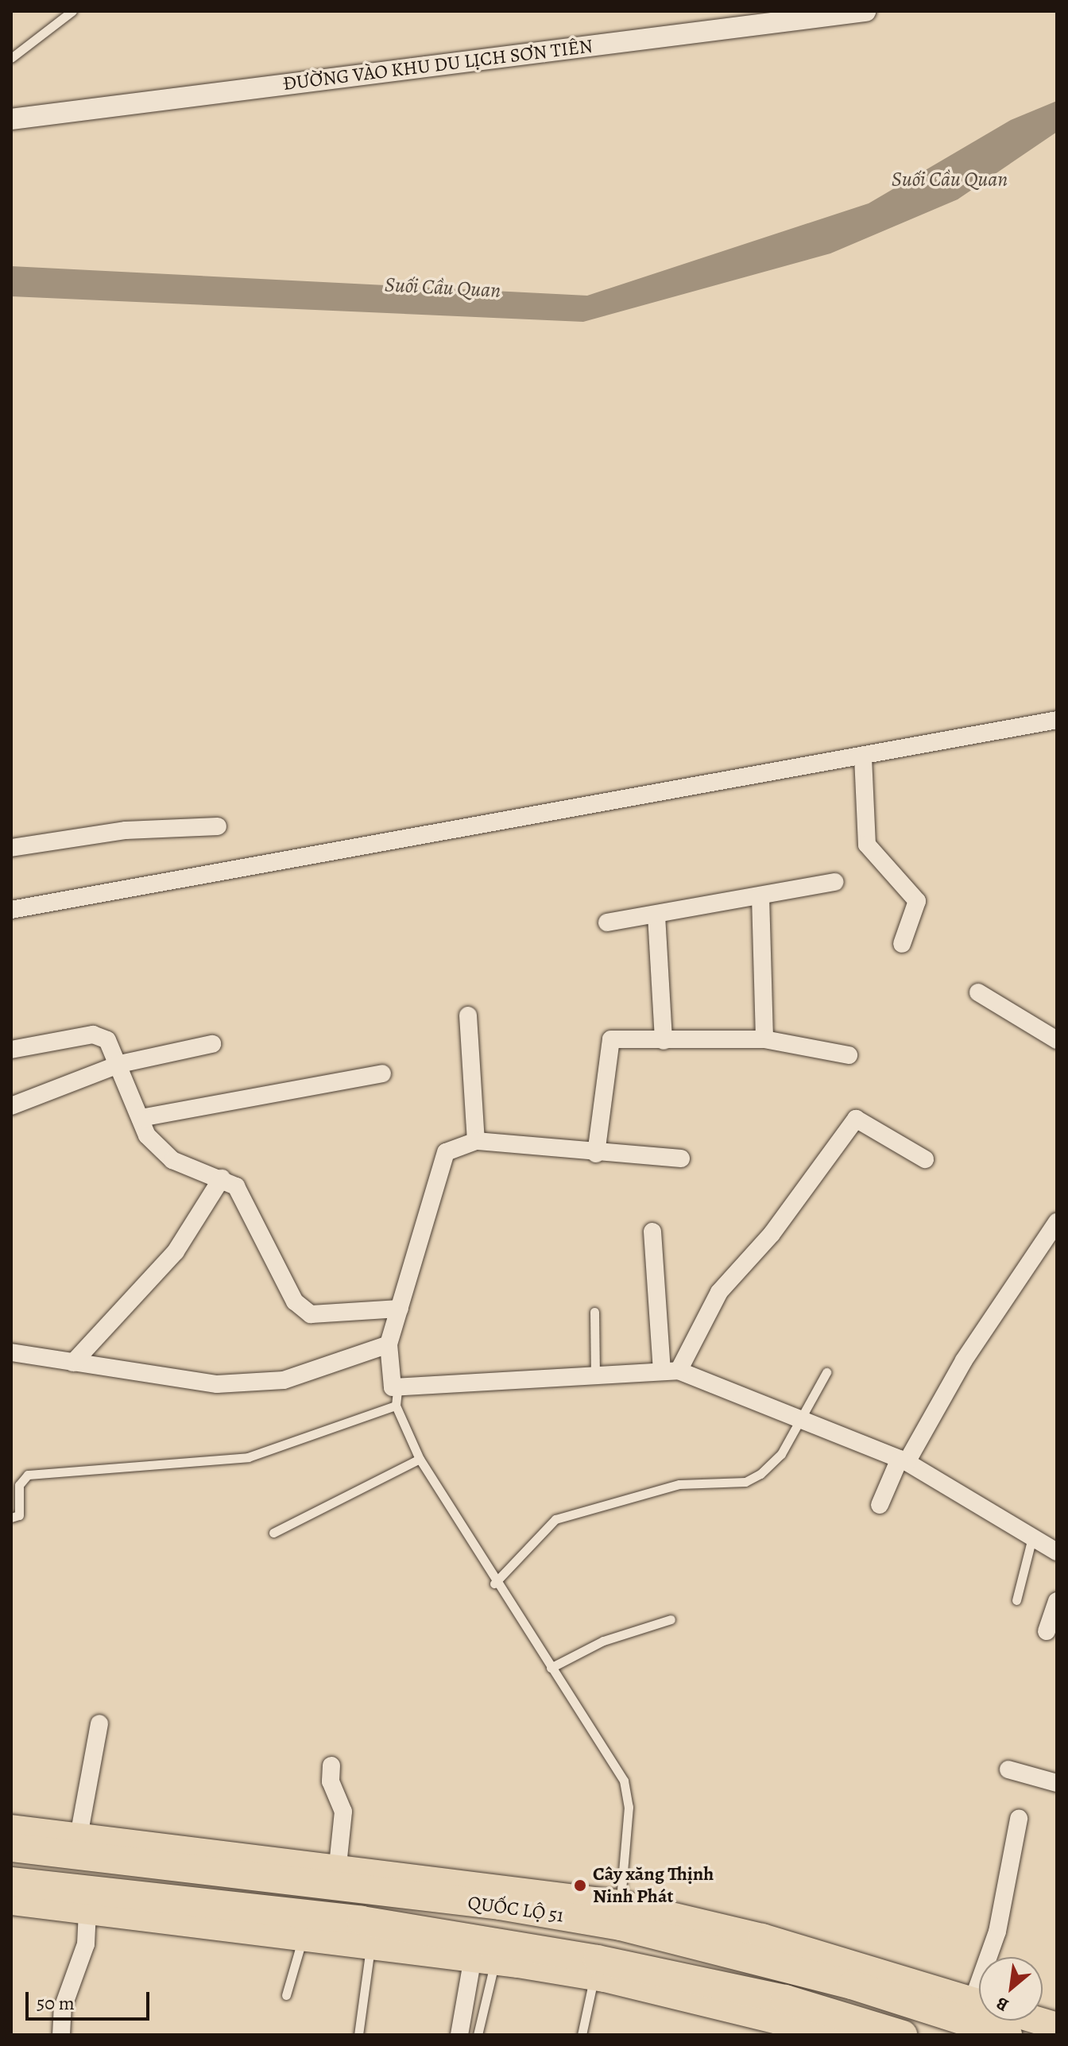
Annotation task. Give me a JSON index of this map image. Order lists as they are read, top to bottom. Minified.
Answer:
{"streets":{"highway":["QUỐC LỘ 51"],"street":["ĐƯỜNG VÀO KHU DU LỊCH SƠN TIÊN"]},"water":["Suối Cầu Quan"],"places":["Cây xăng Thịnh Ninh Phát"],"scale_bar":"50 m","north":"bottom left"}
